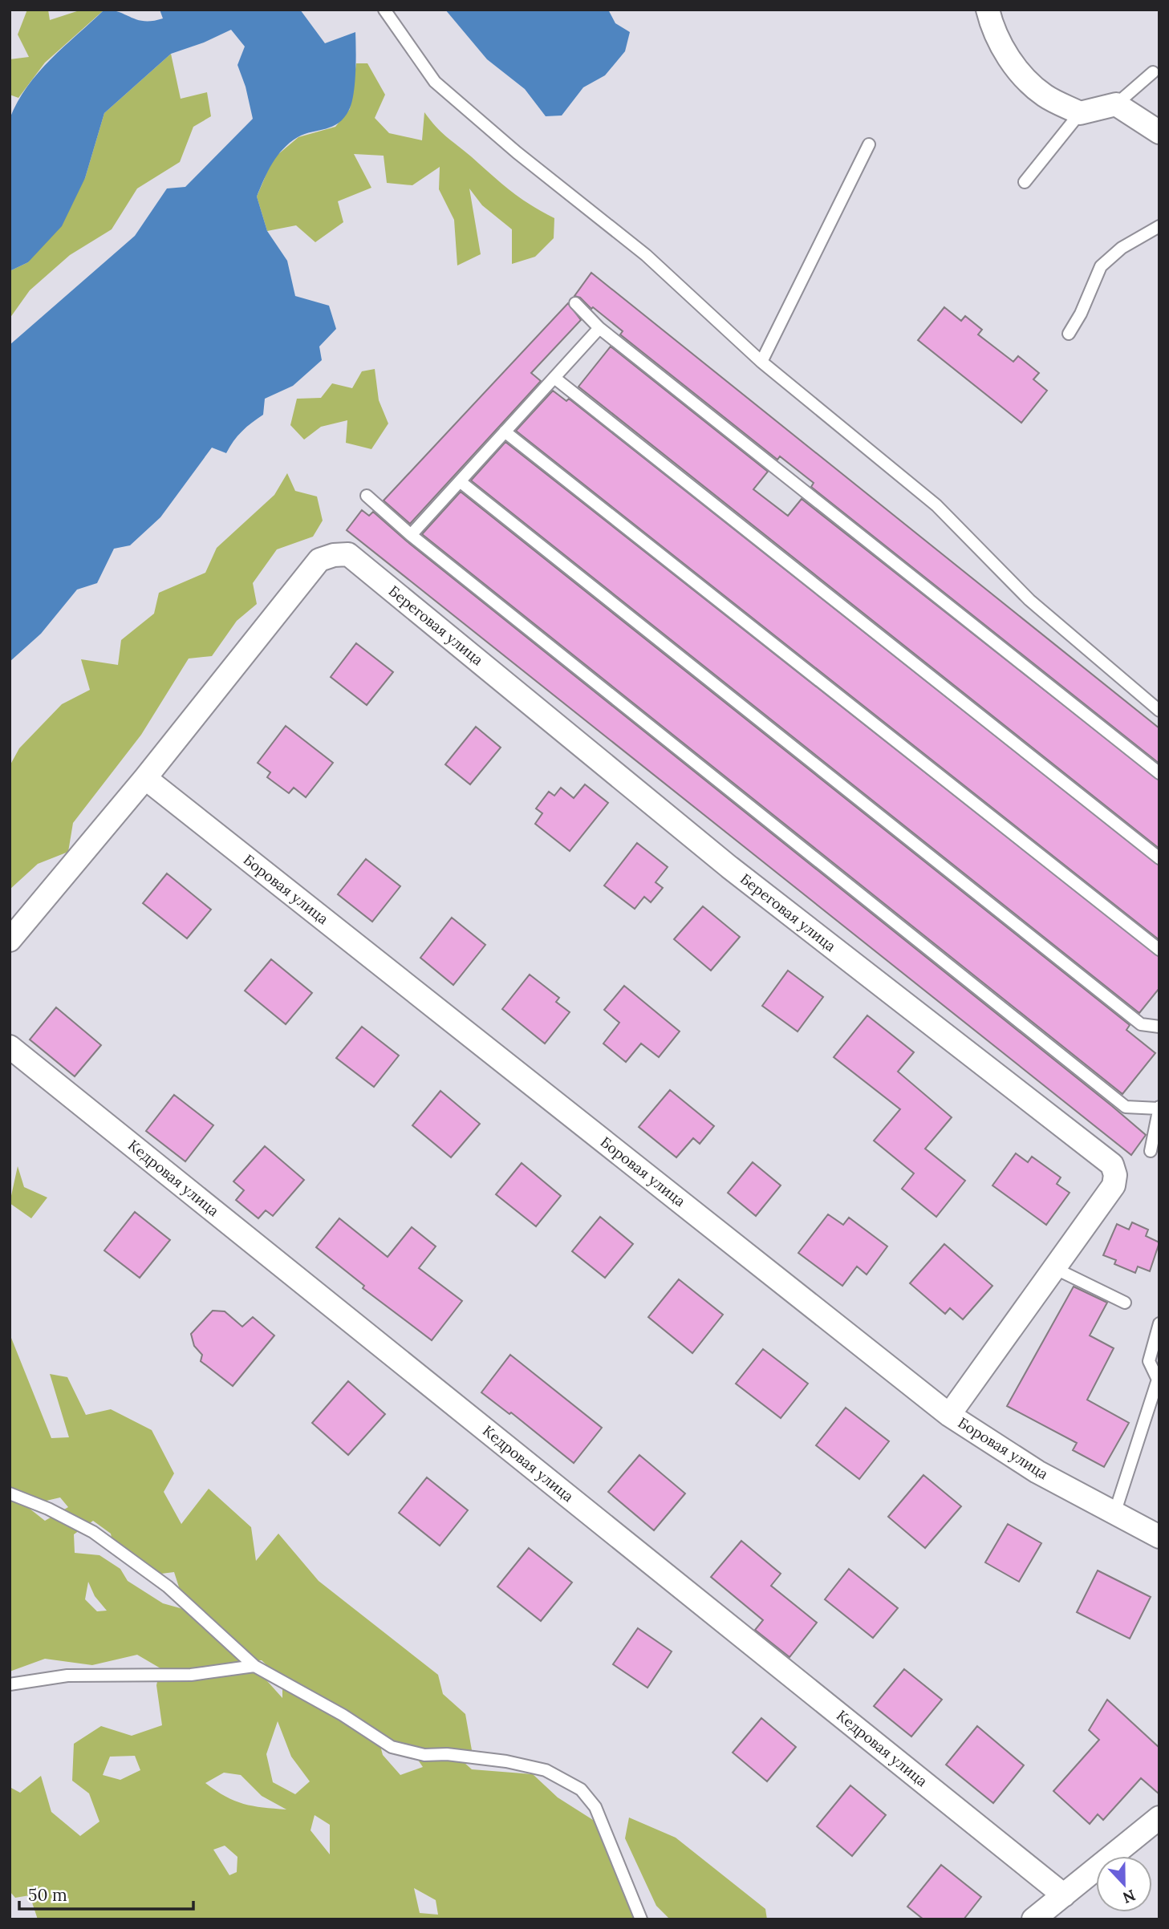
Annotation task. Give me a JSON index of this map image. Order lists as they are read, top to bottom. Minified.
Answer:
{"streets":{"street":["Береговая улица","Боровая улица","Кедровая улица"]},"crossings":[["Береговая улица","Боровая улица"]],"scale_bar":"50 m","north":"bottom"}
